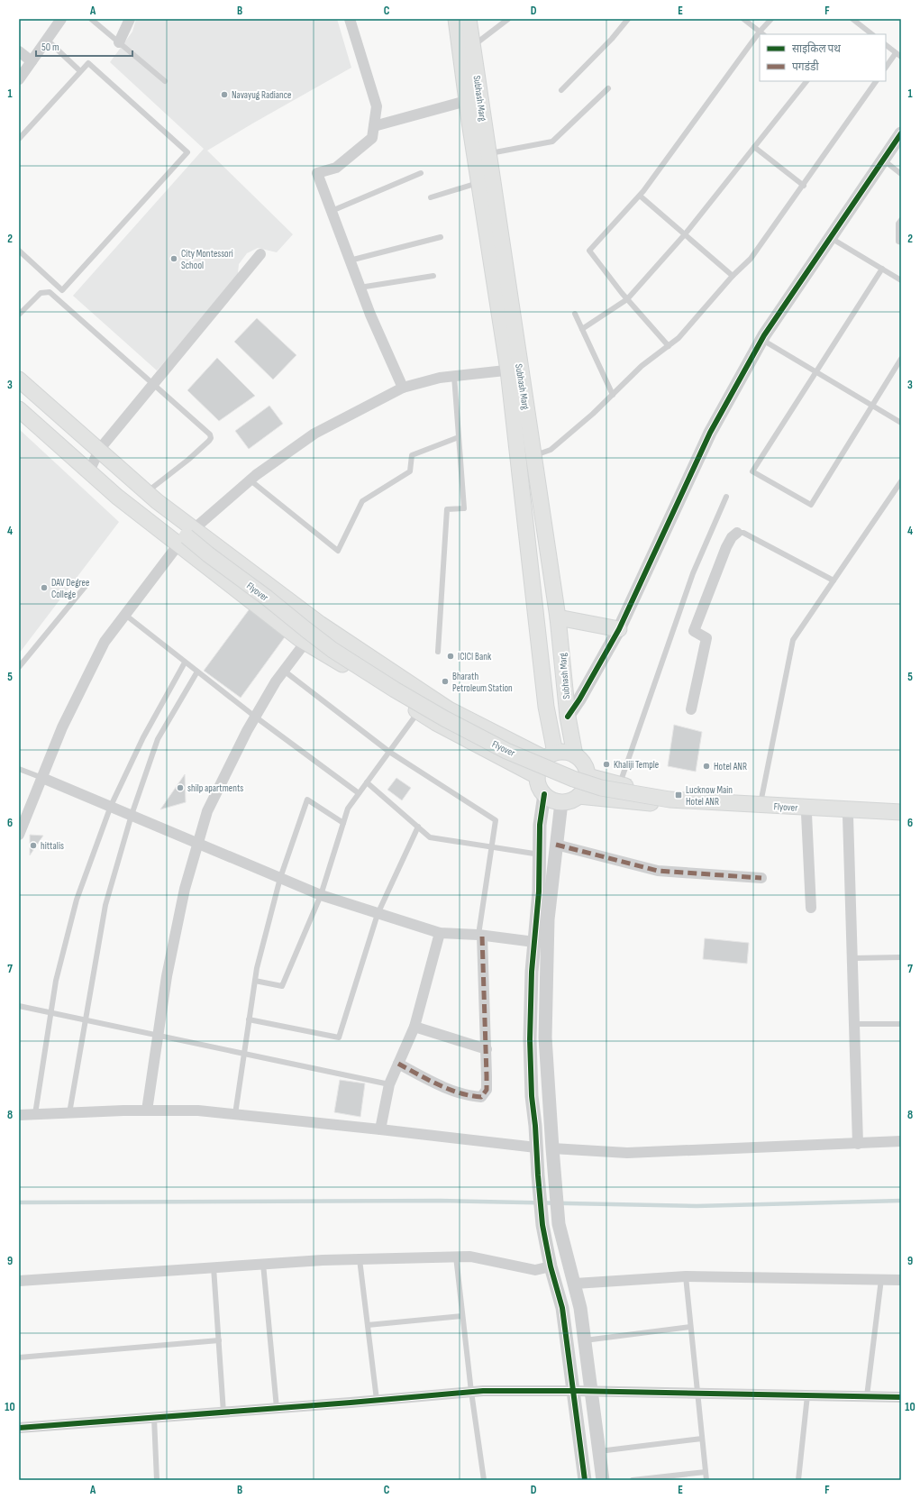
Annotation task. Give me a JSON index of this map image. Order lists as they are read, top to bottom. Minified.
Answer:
{"streets":{"main road":["Subhash Marg","Flyover"]},"places":{"other":["Navayug Radiance","City Montessori School","DAV Degree College","ICICI Bank","Bharath Petroleum Station","Khaliji Temple","Hotel ANR","shilp apartments","hittalis"],"transit":["Lucknow Main Hotel ANR"]},"legend":["साइकिल पथ","पगडंडी"],"scale_bar":"50 m","grid":{"columns":["A","B","C","D","E","F"],"rows":["1","2","3","4","5","6","7","8","9","10"]}}
